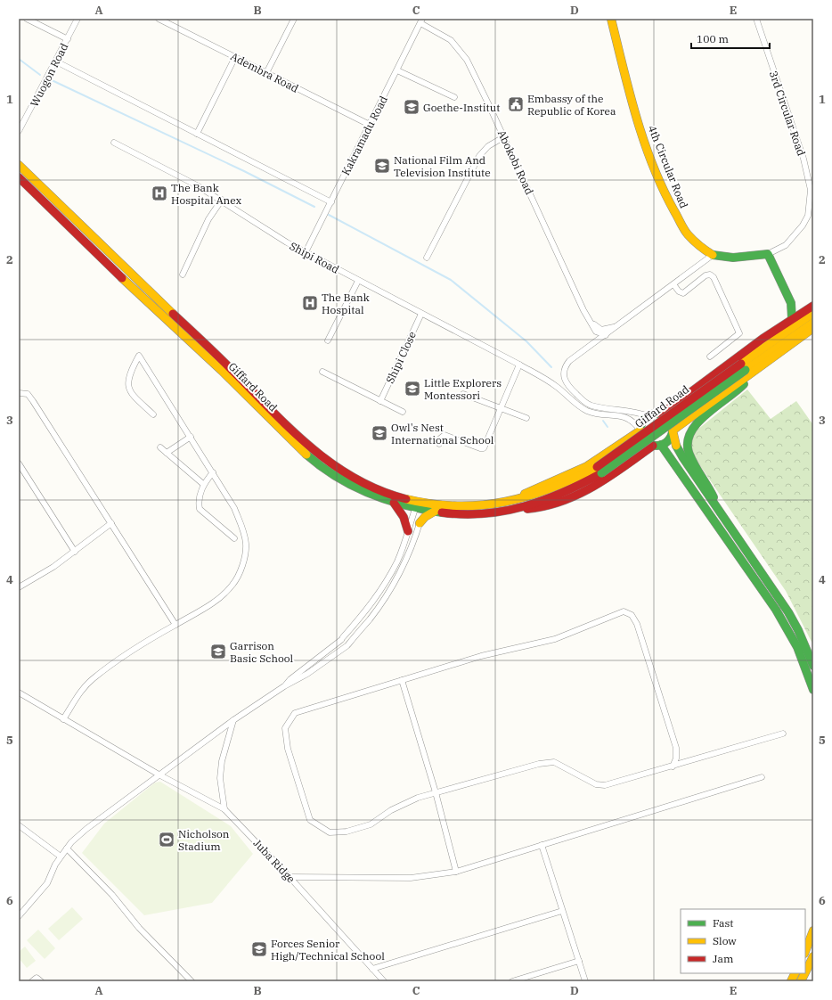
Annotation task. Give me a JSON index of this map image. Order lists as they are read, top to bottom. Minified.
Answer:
{"streets":{"main road":["4th Circular Road","Giffard Road"],"street":["Adembra Road","Wuogon Road","3rd Circular Road","Kakramadu Road","Abokobi Road","Shipi Road","Shipi Close","Juba Ridge"]},"crossings":[["Adembra Road","Kakramadu Road"],["3rd Circular Road","4th Circular Road"],["Kakramadu Road","Abokobi Road"],["Kakramadu Road","Shipi Road"],["Abokobi Road","4th Circular Road"],["Abokobi Road","Shipi Road"],["Abokobi Road","Giffard Road"],["Shipi Road","Shipi Close"],["Shipi Road","Giffard Road"]],"places":{"public building":["Embassy of the Republic of Korea"],"school or university":["Goethe-Institut","National Film And Television Institute","Little Explorers Montessori","Owl's Nest International School","Garrison Basic School","Forces Senior High/Technical School"],"hospital":["The Bank Hospital Anex","The Bank Hospital"],"sports":["Nicholson Stadium"]},"legend":["Fast","Slow","Jam"],"scale_bar":"100 m","grid":{"columns":["A","B","C","D","E"],"rows":["1","2","3","4","5","6"]}}
